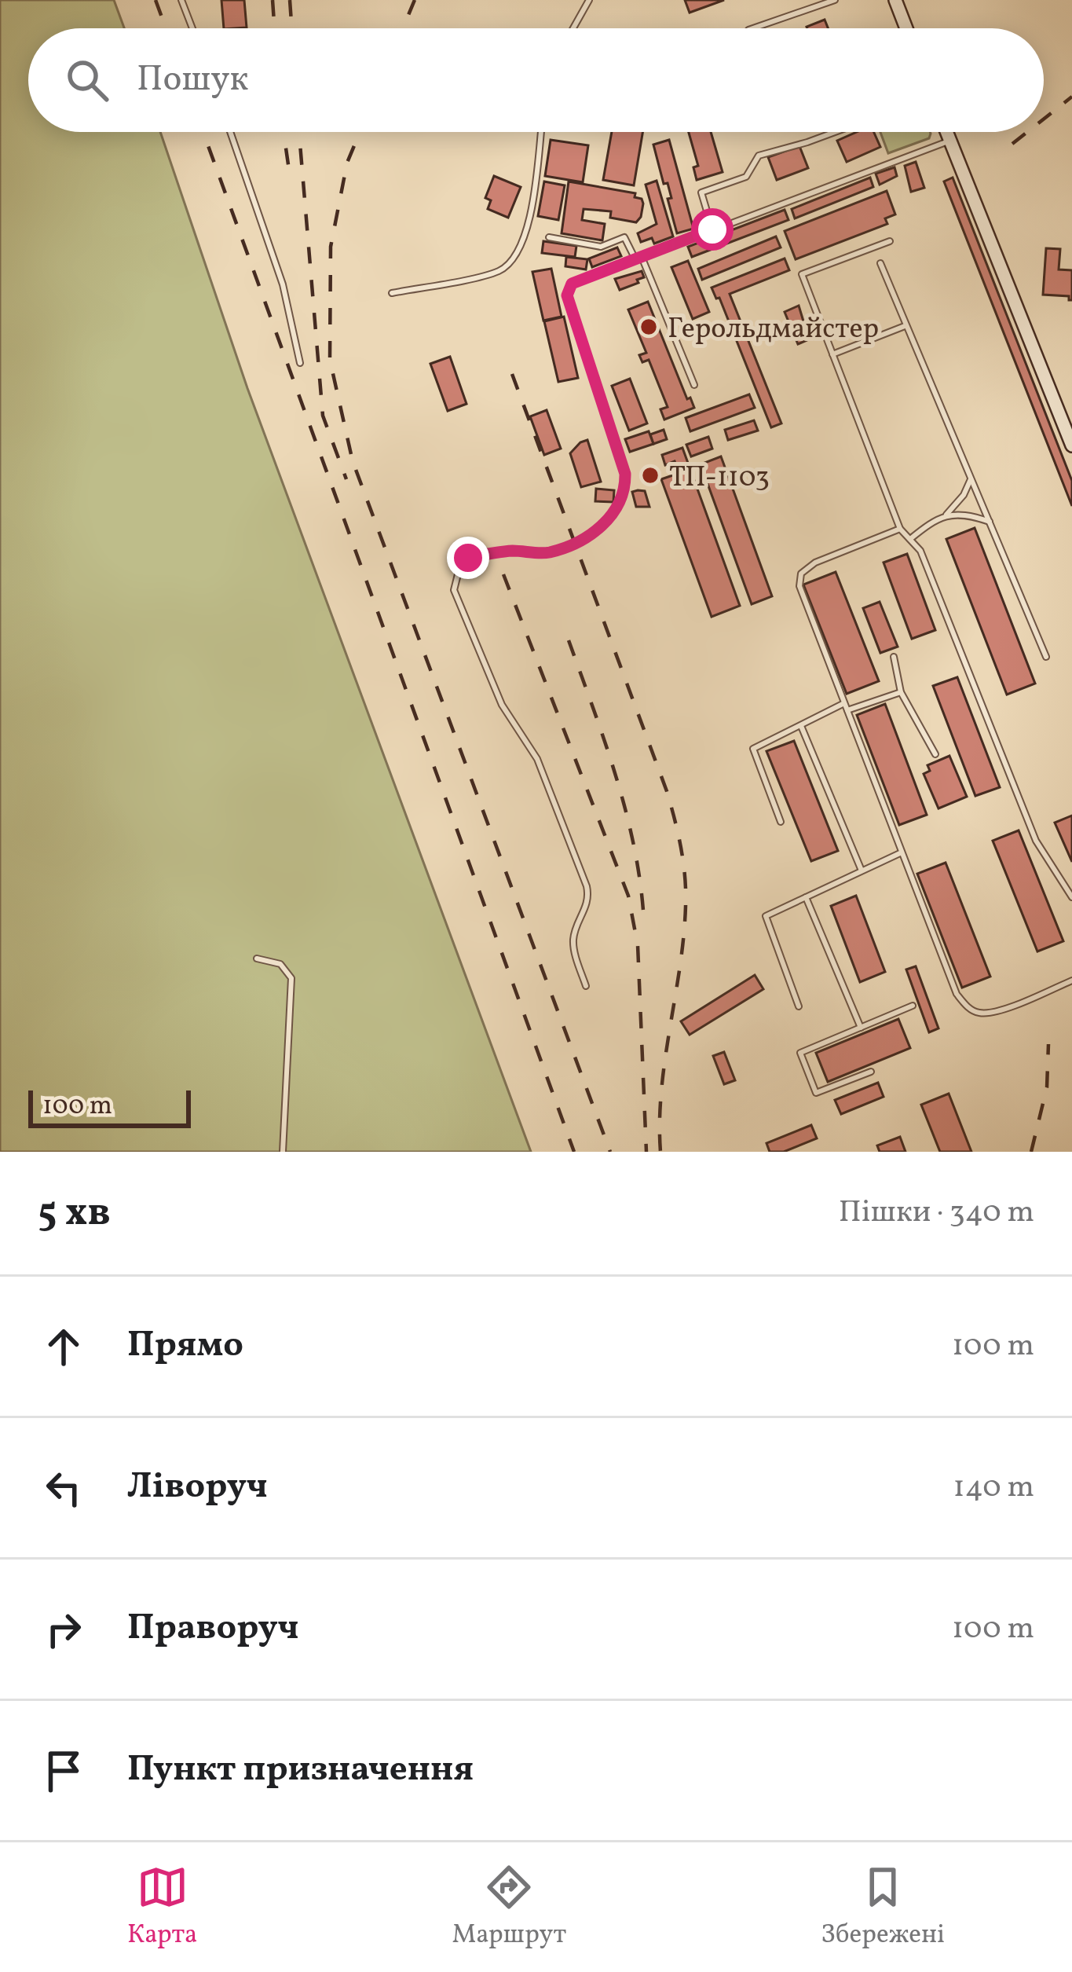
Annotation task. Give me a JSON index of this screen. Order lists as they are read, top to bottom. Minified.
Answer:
{"places":["Герольдмайстер","ТП-1103"],"scale_bar":"100 m","page":{"search":"Пошук","scale":"100 m","heading":["5 хв","Пішки · 340 m"],"list":[["Прямо","100 m"],["Ліворуч","140 m"],["Праворуч","100 m"],"Пункт призначення"],"nav":["Карта","Маршрут","Збережені"]}}
